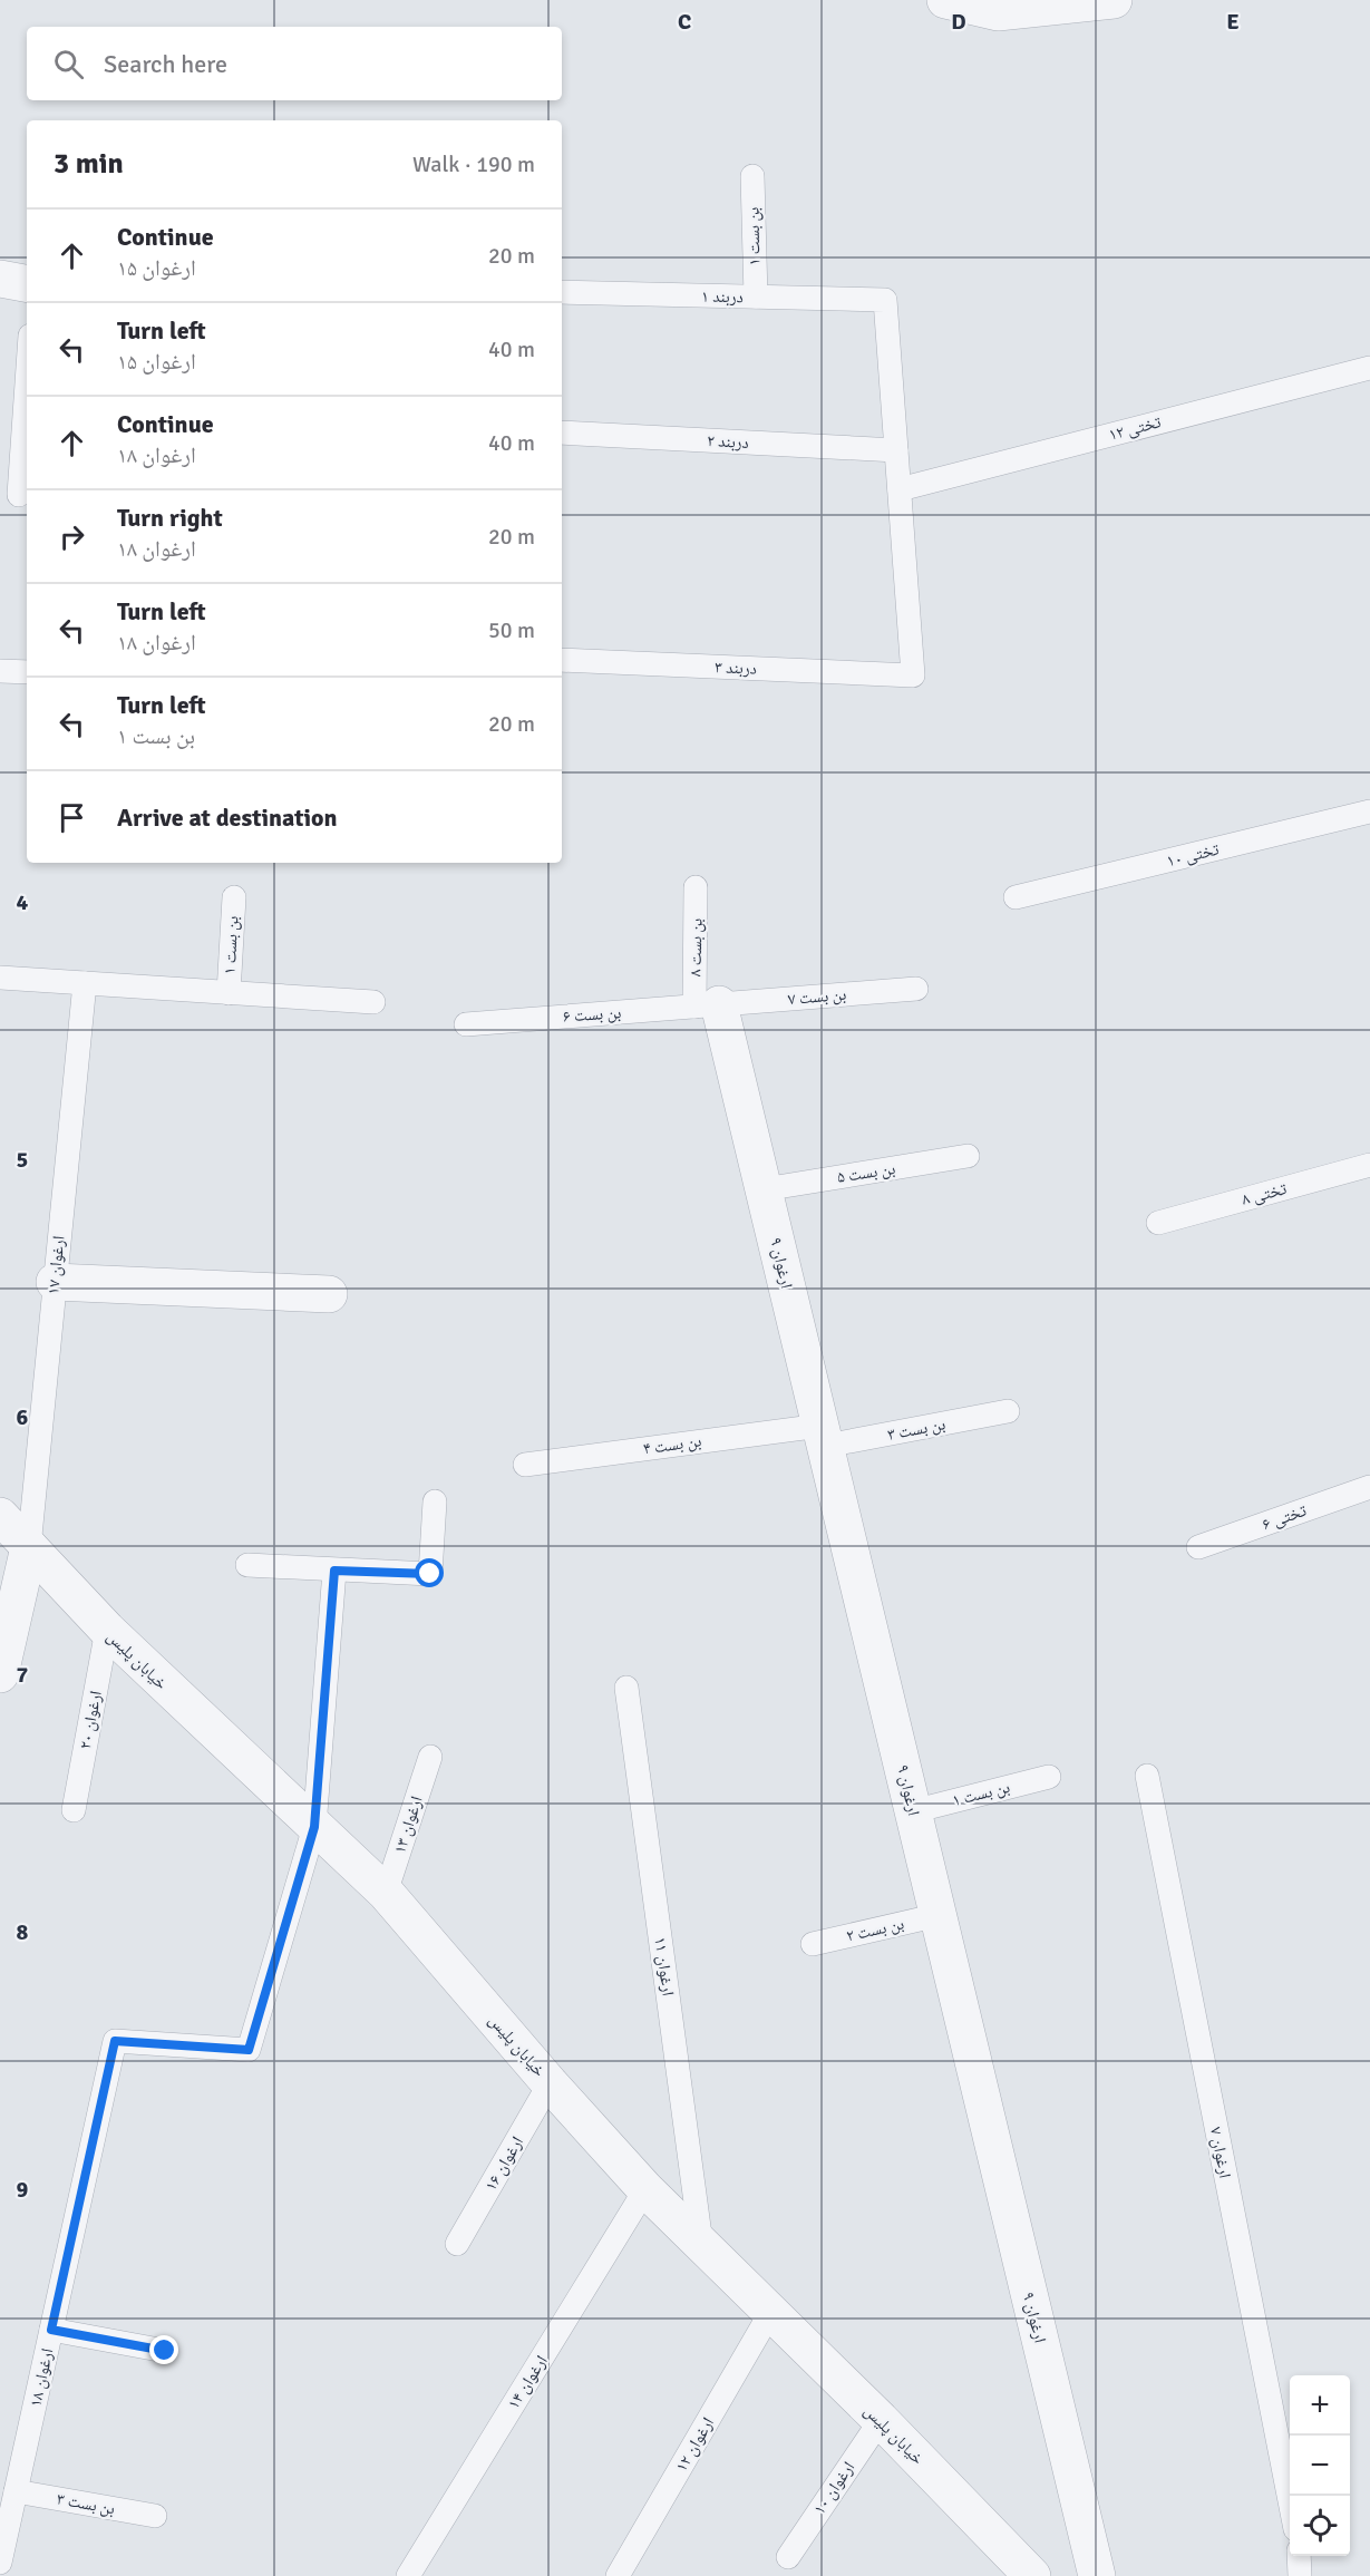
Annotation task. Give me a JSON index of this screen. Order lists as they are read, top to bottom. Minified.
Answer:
{"streets":{"street":["ارغوان ۹","خیابان پلیس"],"lane":["بن بست ۱","دربند ۱","تختی ۱۲","دربند ۲","دربند ۳","تختی ۱۰","بن بست ۸","بن بست ۷","بن بست ۶","بن بست ۵","تختی ۸","ارغوان ۱۷","بن بست ۳","بن بست ۴","تختی ۶","ارغوان ۲۰","ارغوان ۱۳","بن بست ۲","ارغوان ۱۱","ارغوان ۷","ارغوان ۱۶","ارغوان ۱۸","ارغوان ۱۴","ارغوان ۱۲","ارغوان ۱۰"]},"crossings":[["بن بست ۱","دربند ۱"],["بن بست ۱","ارغوان ۹"],["دربند ۱","دربند ۲"],["تختی ۱۲","دربند ۳"],["بن بست ۸","بن بست ۷"],["بن بست ۸","بن بست ۶"],["بن بست ۸","ارغوان ۹"],["بن بست ۷","بن بست ۶"],["بن بست ۷","ارغوان ۹"],["بن بست ۶","ارغوان ۹"],["بن بست ۵","ارغوان ۹"],["ارغوان ۹","بن بست ۳"],["ارغوان ۹","بن بست ۴"],["ارغوان ۹","بن بست ۲"],["ارغوان ۱۷","خیابان پلیس"],["بن بست ۳","بن بست ۴"],["بن بست ۳","ارغوان ۱۸"],["خیابان پلیس","ارغوان ۲۰"],["خیابان پلیس","ارغوان ۱۳"],["خیابان پلیس","ارغوان ۱۱"],["خیابان پلیس","ارغوان ۱۶"],["خیابان پلیس","ارغوان ۱۸"],["خیابان پلیس","ارغوان ۱۴"],["خیابان پلیس","ارغوان ۱۲"],["خیابان پلیس","ارغوان ۱۰"]],"page":{"search":"Search here","heading":["3 min","Walk · 190 m"],"list":[["Continue","ارغوان ۱۵","20 m"],["Turn left","ارغوان ۱۵","40 m"],["Continue","ارغوان ۱۸","40 m"],["Turn right","ارغوان ۱۸","20 m"],["Turn left","ارغوان ۱۸","50 m"],["Turn left","بن بست ۱","20 m"],"Arrive at destination"],"map_buttons":["+","−"]},"grid":{"columns":["C","D","E"],"rows":["4","5","6","7","8","9"]}}
